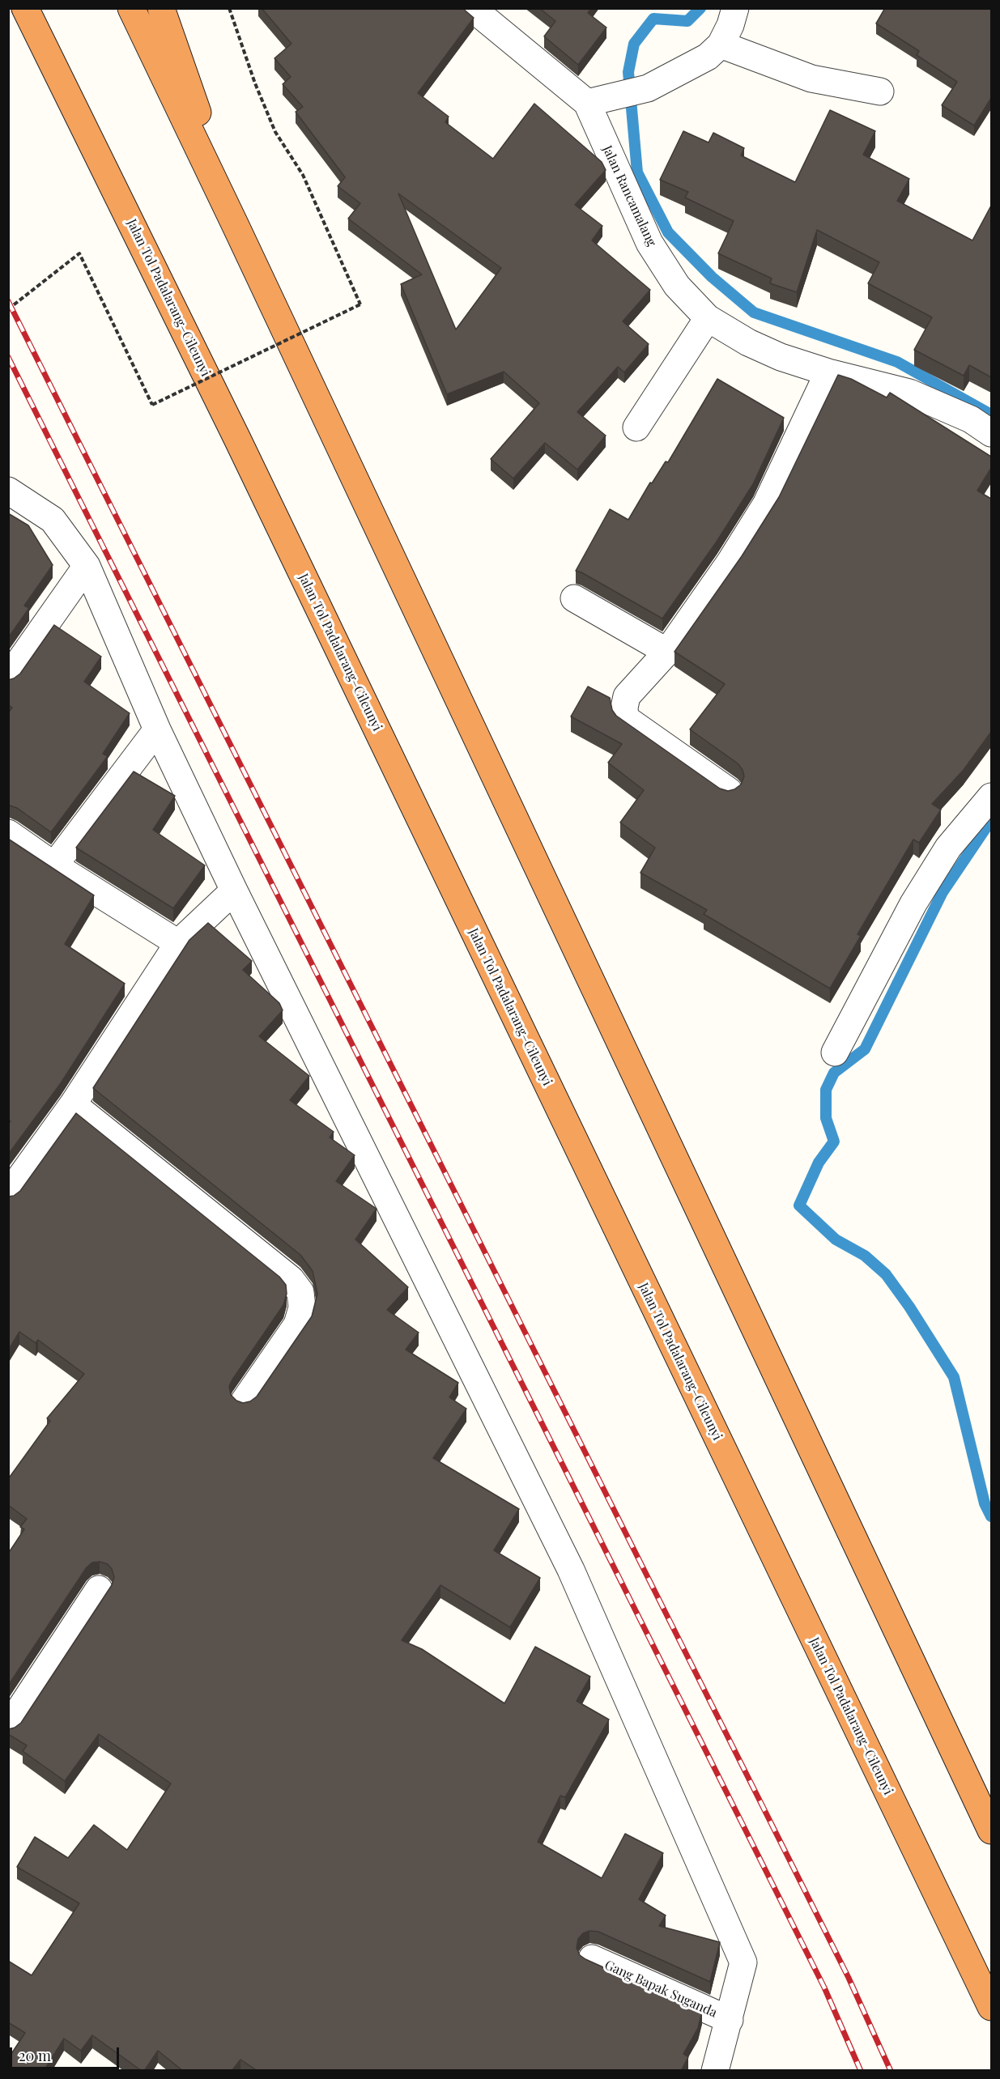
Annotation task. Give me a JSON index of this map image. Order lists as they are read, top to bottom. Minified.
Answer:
{"streets":{"highway":["Jalan Tol Padalarang–Cileunyi"],"street":["Jalan Rancamalang","Gang Bapak Suganda"]},"scale_bar":"20 m"}
